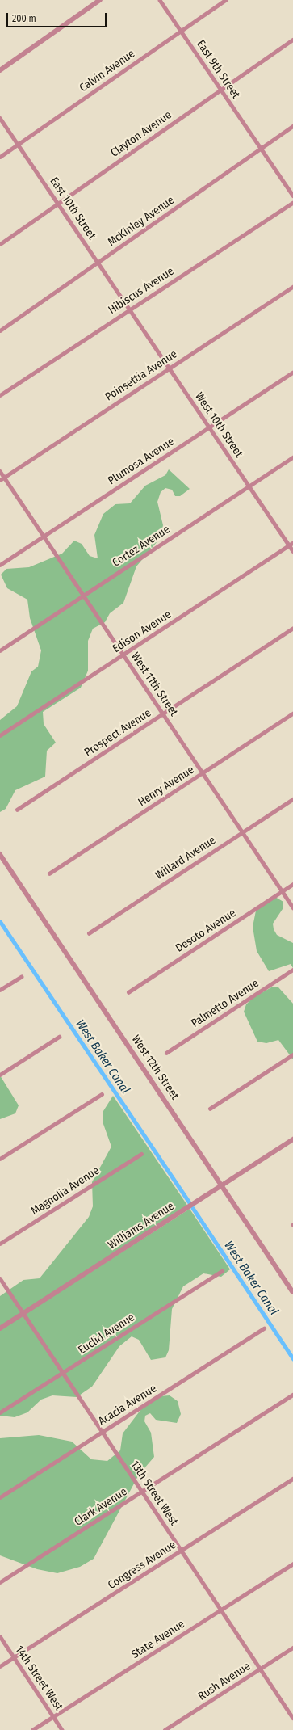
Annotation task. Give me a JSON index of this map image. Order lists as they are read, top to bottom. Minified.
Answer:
{"streets":{"street":["East 9th Street","Calvin Avenue","Clayton Avenue","East 10th Street","McKinley Avenue","Hibiscus Avenue","Poinsettia Avenue","West 10th Street","Plumosa Avenue","Cortez Avenue","Edison Avenue","West 11th Street","Prospect Avenue","Henry Avenue","Willard Avenue","Desoto Avenue","Palmetto Avenue","West 12th Street","Magnolia Avenue","Williams Avenue","Euclid Avenue","Acacia Avenue","13th Street West","Clark Avenue","Congress Avenue","State Avenue","14th Street West","Rush Avenue"]},"crossings":[["East 9th Street","Calvin Avenue"],["East 9th Street","Clayton Avenue"],["East 9th Street","McKinley Avenue"],["Calvin Avenue","East 10th Street"],["Clayton Avenue","East 10th Street"],["East 10th Street","McKinley Avenue"],["East 10th Street","Hibiscus Avenue"],["East 10th Street","West 10th Street"],["Hibiscus Avenue","West 10th Street"],["Poinsettia Avenue","West 10th Street"],["Poinsettia Avenue","West 11th Street"],["West 10th Street","Plumosa Avenue"],["West 10th Street","Cortez Avenue"],["West 10th Street","Edison Avenue"],["Plumosa Avenue","West 11th Street"],["Cortez Avenue","West 11th Street"],["Edison Avenue","West 11th Street"],["West 11th Street","Prospect Avenue"],["West 11th Street","Henry Avenue"],["West 11th Street","Willard Avenue"],["West 11th Street","Desoto Avenue"],["West 12th Street","Williams Avenue"],["Williams Avenue","13th Street West"],["Euclid Avenue","13th Street West"],["Acacia Avenue","13th Street West"],["13th Street West","Clark Avenue"],["13th Street West","Congress Avenue"],["13th Street West","State Avenue"],["13th Street West","Rush Avenue"],["Congress Avenue","14th Street West"],["State Avenue","14th Street West"]],"water":["West Baker Canal"],"scale_bar":"200 m"}
